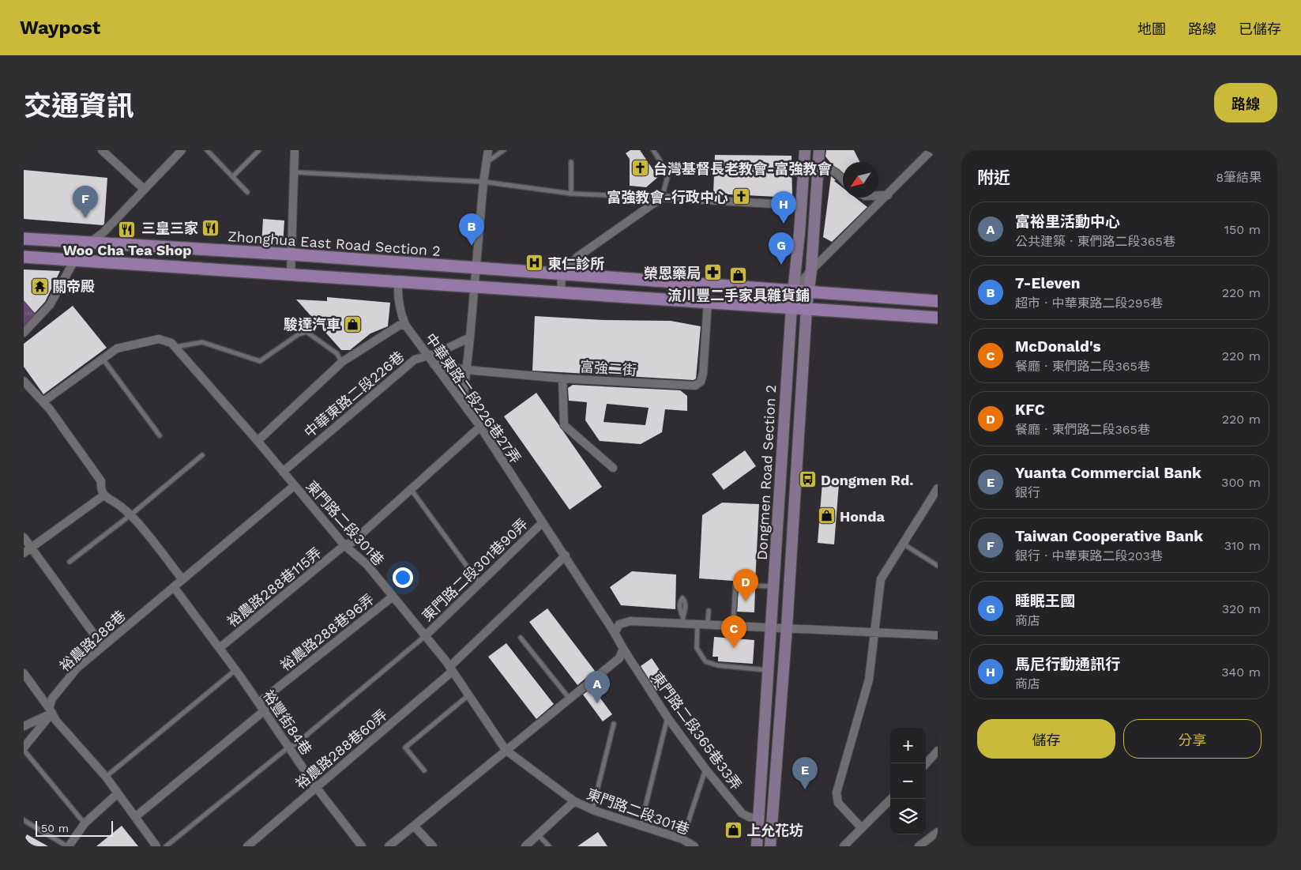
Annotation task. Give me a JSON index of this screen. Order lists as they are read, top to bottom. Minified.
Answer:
{"streets":{"main road":["Zhonghua East Road Section 2","Dongmen Road Section 2"],"street":["富強二街","中華東路二段226巷","中華東路二段226巷27弄","東門路二段301巷","東門路二段301巷90弄","裕農路288巷115弄","裕農路288巷96弄","裕農路288巷","裕豐街84巷","東門路二段365巷33弄","裕農路288巷60弄"]},"crossings":[["Zhonghua East Road Section 2","Dongmen Road Section 2"],["富強二街","中華東路二段226巷27弄"],["中華東路二段226巷","中華東路二段226巷27弄"],["中華東路二段226巷","東門路二段301巷"],["中華東路二段226巷27弄","東門路二段301巷90弄"],["中華東路二段226巷27弄","裕農路288巷115弄"],["中華東路二段226巷27弄","東門路二段365巷33弄"],["中華東路二段226巷27弄","裕農路288巷60弄"],["Dongmen Road Section 2","東門路二段365巷33弄"],["東門路二段301巷","東門路二段301巷90弄"],["東門路二段301巷","裕農路288巷115弄"],["東門路二段301巷","裕農路288巷96弄"],["東門路二段301巷","裕農路288巷"],["東門路二段301巷","裕農路288巷60弄"],["裕農路288巷115弄","裕豐街84巷"],["裕農路288巷96弄","裕豐街84巷"],["裕農路288巷","裕豐街84巷"],["裕豐街84巷","裕農路288巷60弄"],["東門路二段365巷33弄","裕農路288巷60弄"]],"places":{"church":["台灣基督長老教會-富強教會","富強教會-行政中心"],"restaurant":["三皇三家","Woo Cha Tea Shop"],"hospital":["東仁診所"],"pharmacy":["榮恩藥局"],"shop":["流川豐二手家具雜貨鋪","駿達汽車","Honda","上允花坊"],"temple":["關帝殿"],"bus stop":["Dongmen Rd."]},"scale_bar":"50 m","north":"bottom left","page":{"header":"Waypost","nav":["地圖","路線","已儲存"],"title":"交通資訊","buttons":["路線",["儲存","分享"]],"heading":["附近","8筆結果"],"pins":["F","H","B","G","D","C","A","E"],"list":[{"mark":"A","name":"富裕里活動中心","note":"公共建築 · 東們路二段365巷","value":"150 m"},{"mark":"B","name":"7-Eleven","note":"超市 · 中華東路二段295巷","value":"220 m"},{"mark":"C","name":"McDonald's","note":"餐廳 · 東們路二段365巷","value":"220 m"},{"mark":"D","name":"KFC","note":"餐廳 · 東們路二段365巷","value":"220 m"},{"mark":"E","name":"Yuanta Commercial Bank","note":"銀行","value":"300 m"},{"mark":"F","name":"Taiwan Cooperative Bank","note":"銀行 · 中華東路二段203巷","value":"310 m"},{"mark":"G","name":"睡眠王國","note":"商店","value":"320 m"},{"mark":"H","name":"馬尼行動通訊行","note":"商店","value":"340 m"}],"map_buttons":["+","−"],"scale":"50 m"}}
